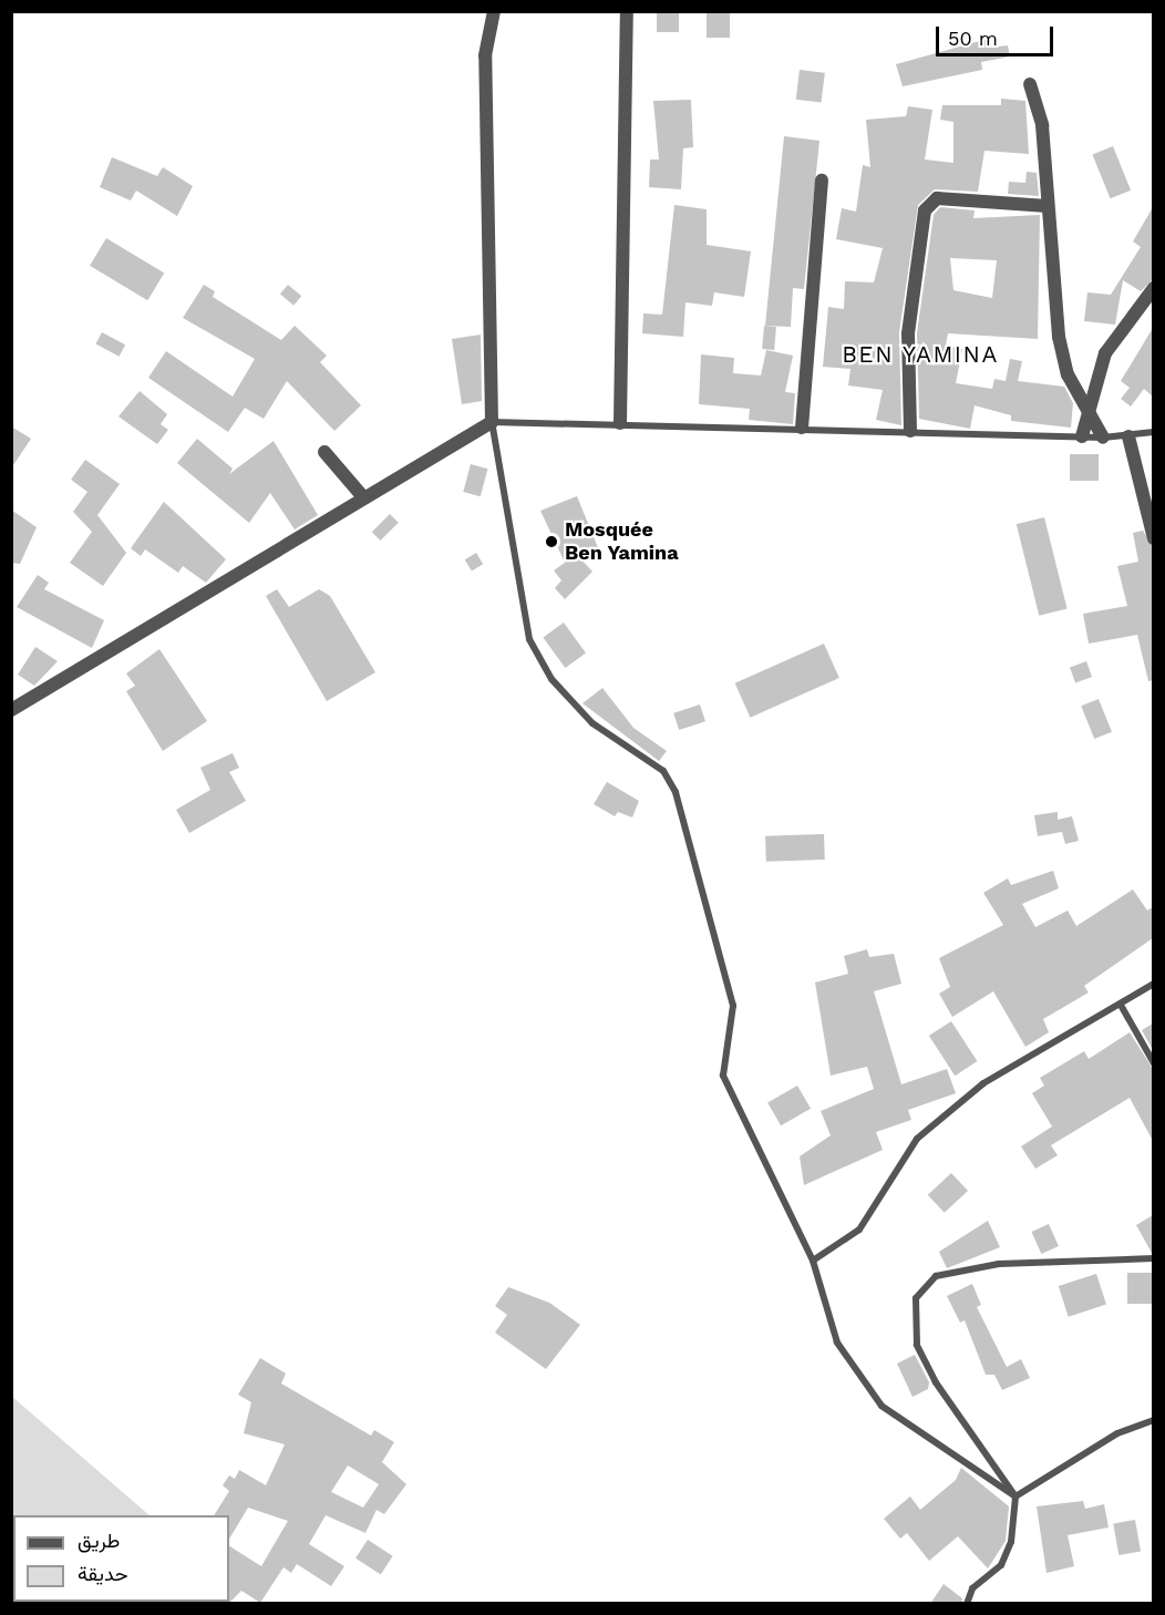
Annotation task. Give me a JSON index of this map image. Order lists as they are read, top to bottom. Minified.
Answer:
{"districts":["BEN YAMINA"],"places":["Mosquée Ben Yamina"],"legend":["طريق","حديقة"],"scale_bar":"50 m"}
